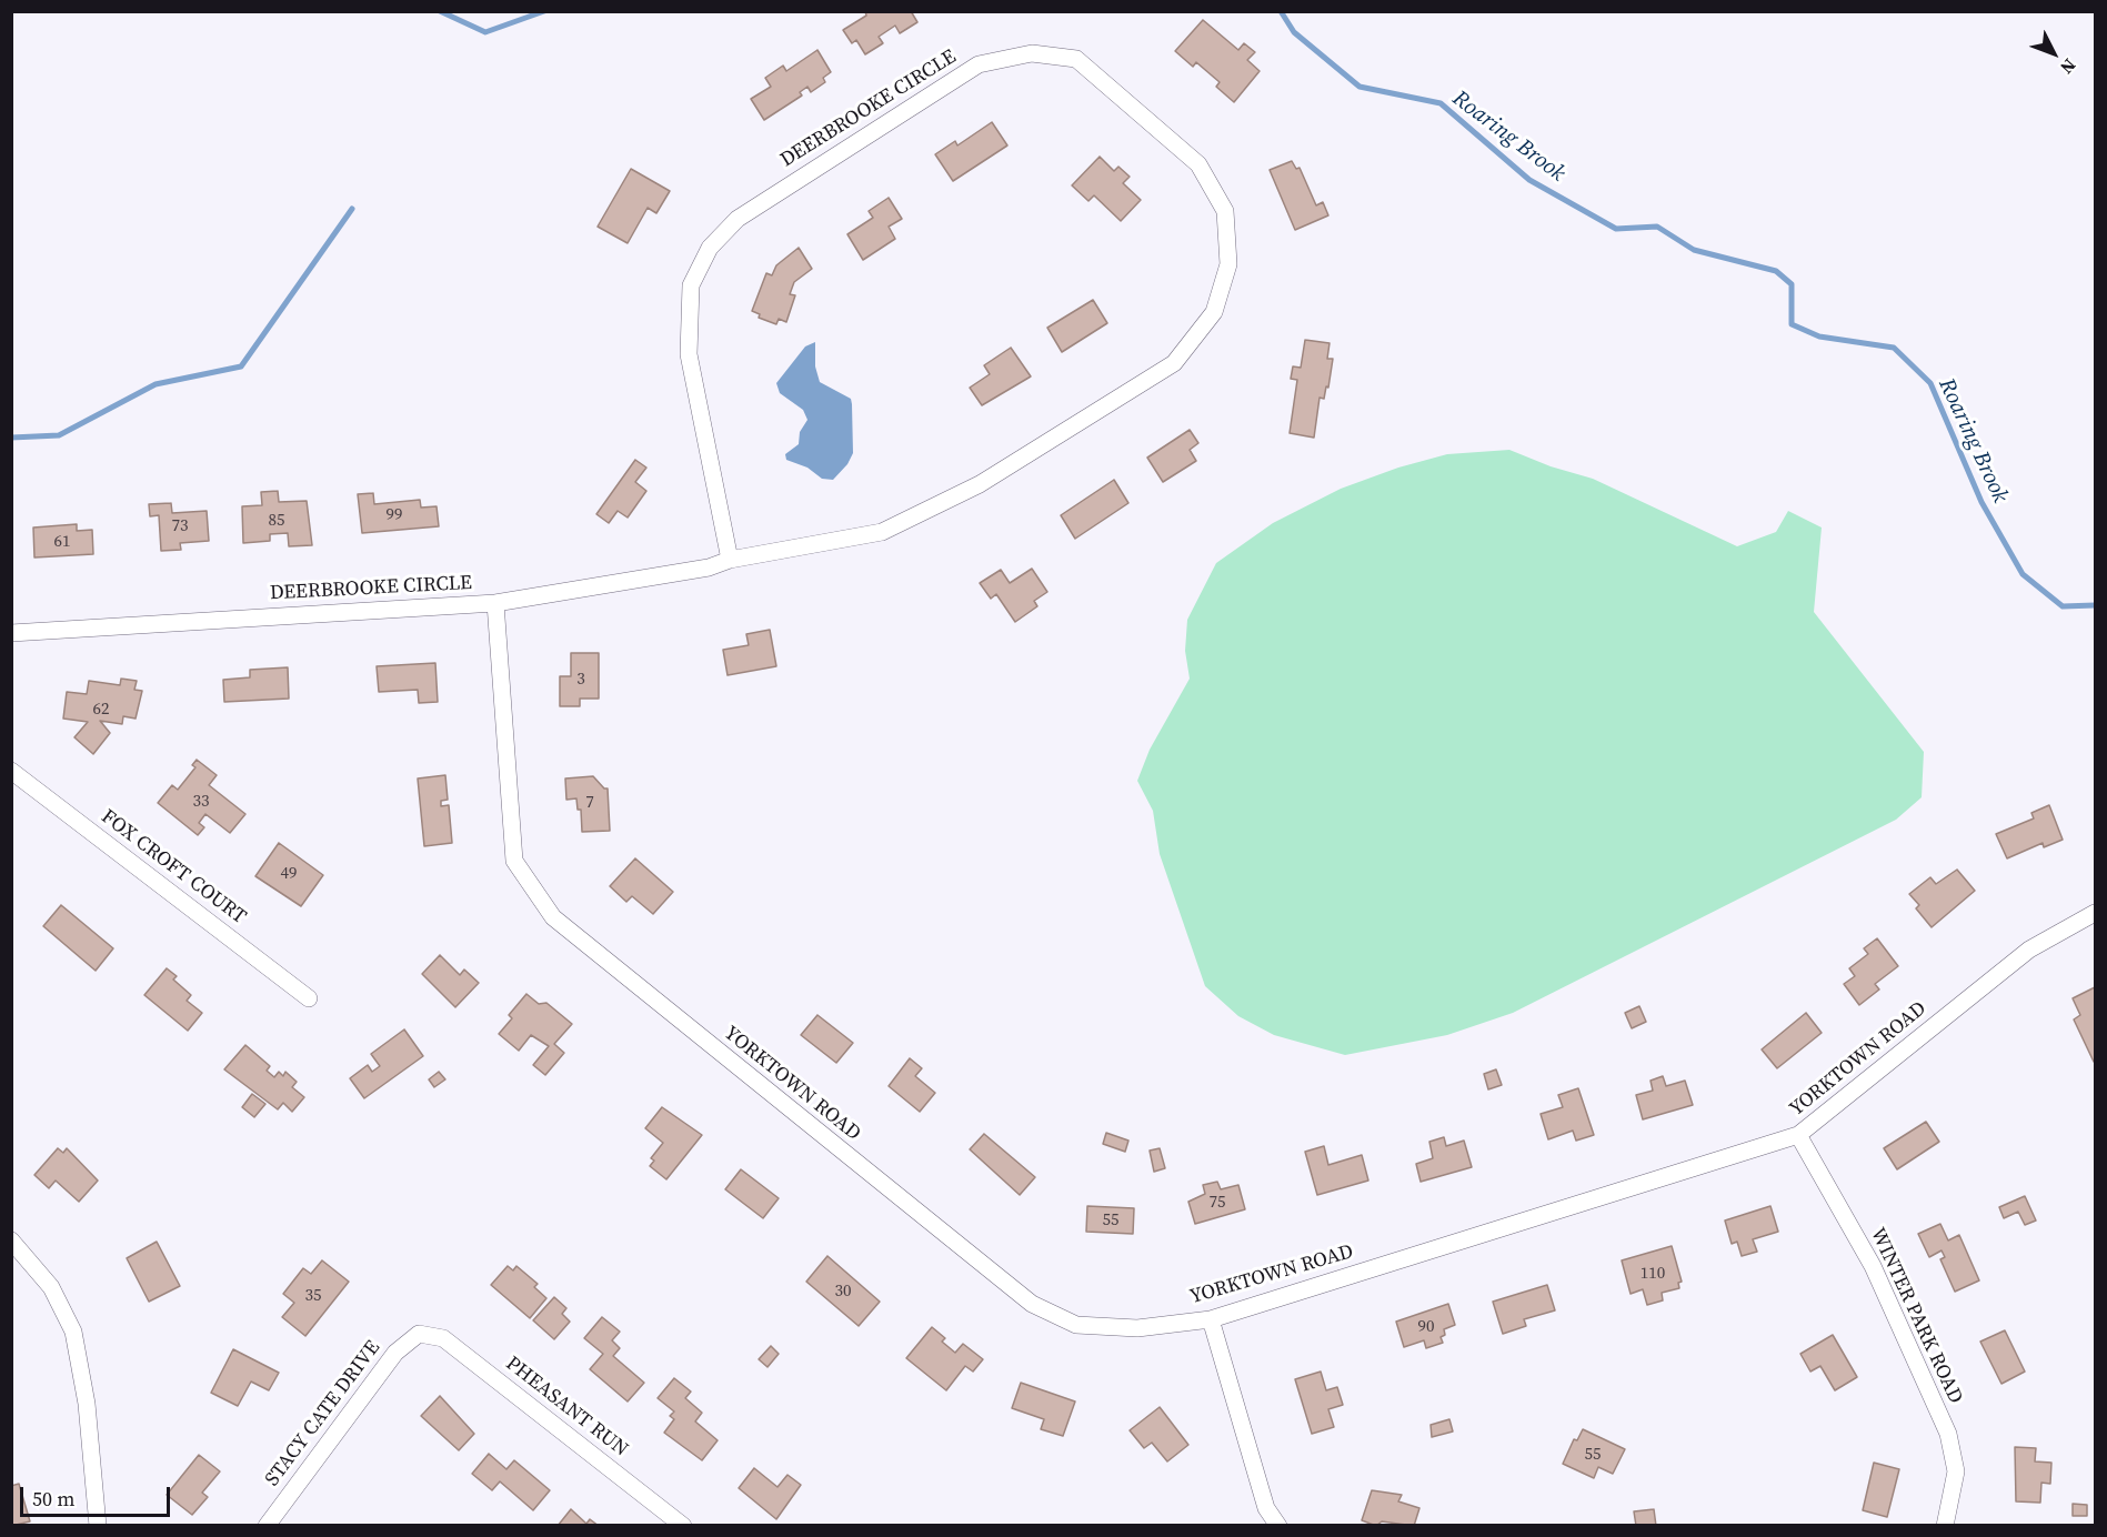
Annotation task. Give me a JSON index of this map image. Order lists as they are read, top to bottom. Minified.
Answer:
{"streets":{"street":["DEERBROOKE CIRCLE","FOX CROFT COURT","YORKTOWN ROAD","WINTER PARK ROAD","PHEASANT RUN","STACY CATE DRIVE"]},"crossings":[["DEERBROOKE CIRCLE","YORKTOWN ROAD"],["YORKTOWN ROAD","WINTER PARK ROAD"],["PHEASANT RUN","STACY CATE DRIVE"]],"water":["Roaring Brook"],"house_numbers":["99","85","73","61","3","62","33","7","49","75","55","110","30","35","90","55"],"scale_bar":"50 m","north":"bottom right"}
